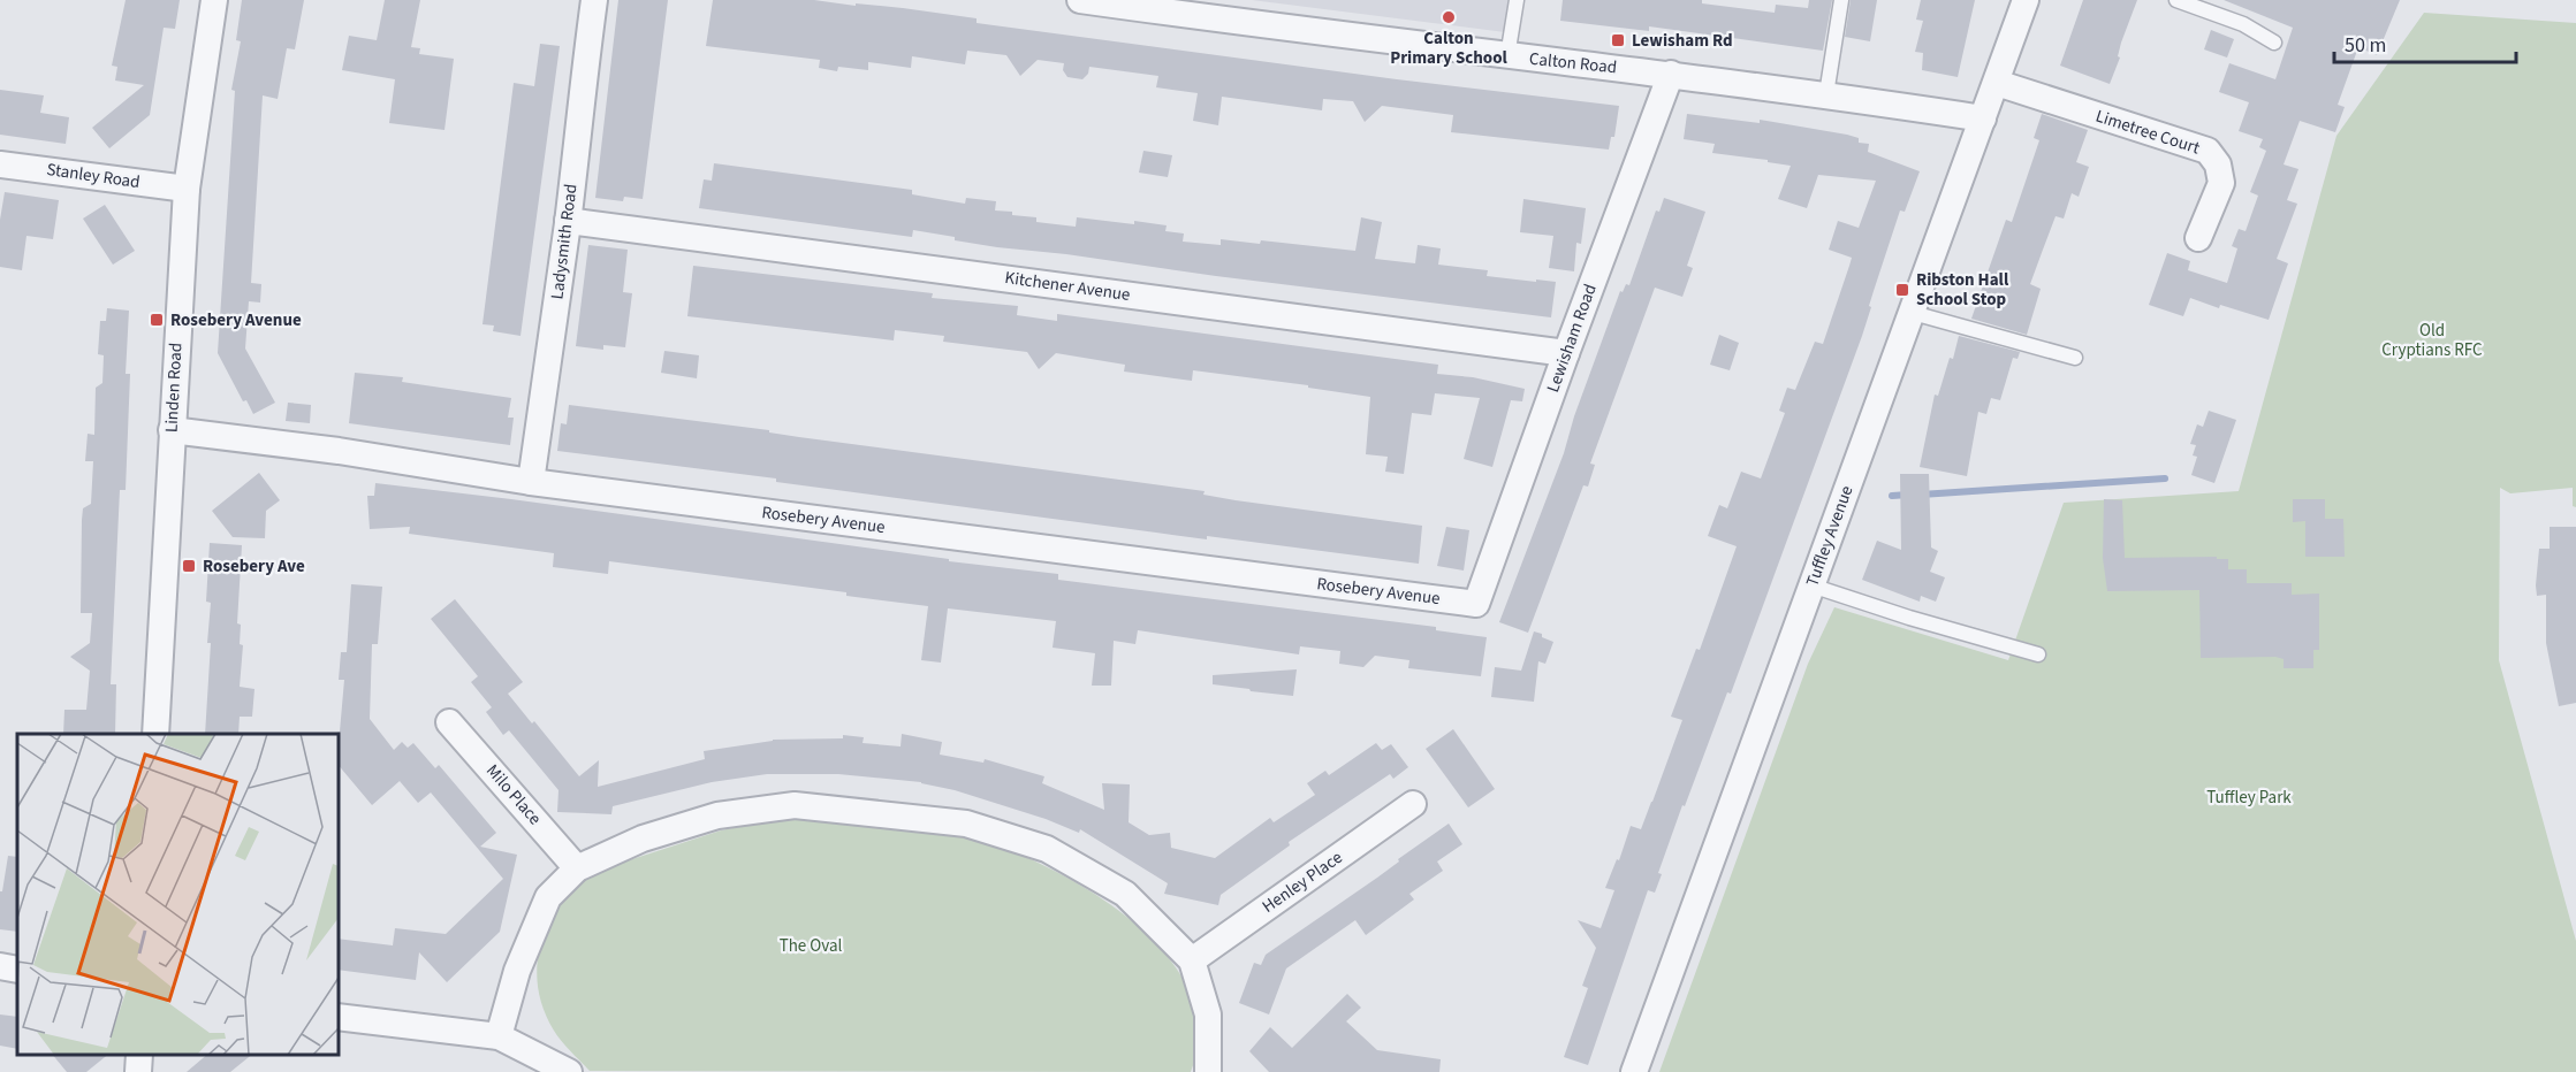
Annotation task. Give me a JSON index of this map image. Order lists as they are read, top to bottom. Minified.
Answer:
{"streets":{"street":["Calton Road","Limetree Court","Stanley Road","Ladysmith Road","Kitchener Avenue","Lewisham Road","Linden Road","Rosebery Avenue","Tuffley Avenue","Milo Place","Henley Place"]},"crossings":[["Calton Road","Lewisham Road"],["Calton Road","Tuffley Avenue"],["Limetree Court","Tuffley Avenue"],["Stanley Road","Linden Road"],["Ladysmith Road","Kitchener Avenue"],["Ladysmith Road","Rosebery Avenue"],["Kitchener Avenue","Lewisham Road"],["Lewisham Road","Rosebery Avenue"],["Linden Road","Rosebery Avenue"]],"parks":["Old Cryptians RFC","Tuffley Park","The Oval"],"places":{"other":["Calton Primary School"],"transit":["Lewisham Rd","Ribston Hall School Stop","Rosebery Avenue","Rosebery Ave"]},"scale_bar":"50 m"}
